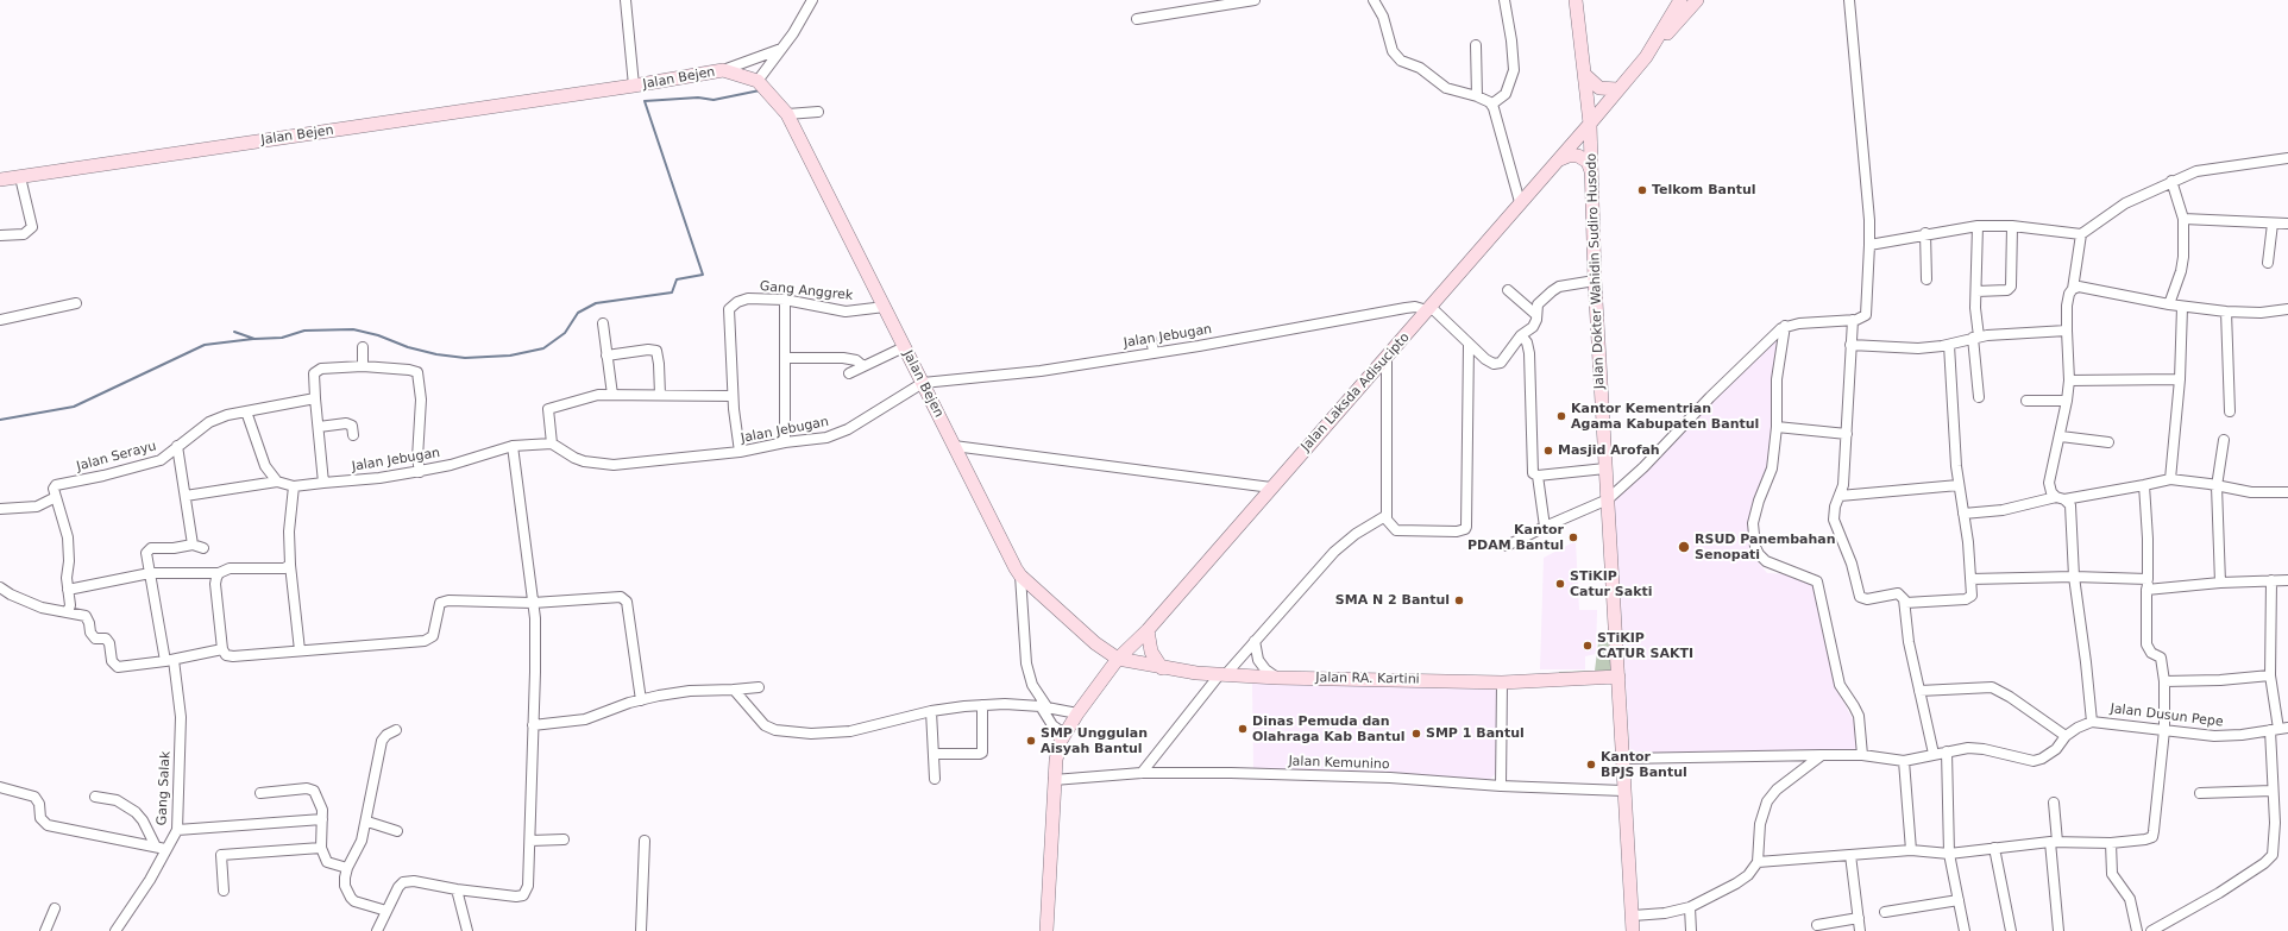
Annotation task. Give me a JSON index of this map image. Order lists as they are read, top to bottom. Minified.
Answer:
{"streets":{"main road":["Jalan Bejen","Jalan Dokter Wahidin Sudiro Husodo","Jalan Laksda Adisucipto","Jalan RA. Kartini"],"street":["Gang Anggrek","Jalan Jebugan","Jalan Serayu","Jalan Dusun Pepe","Jalan Kemunino","Gang Salak"]},"crossings":[["Jalan Bejen","Gang Anggrek"],["Jalan Bejen","Jalan Jebugan"],["Jalan Bejen","Jalan Laksda Adisucipto"],["Jalan Bejen","Jalan RA. Kartini"],["Jalan Dokter Wahidin Sudiro Husodo","Jalan Laksda Adisucipto"],["Jalan Dokter Wahidin Sudiro Husodo","Jalan RA. Kartini"],["Jalan Dokter Wahidin Sudiro Husodo","Jalan Dusun Pepe"],["Jalan Dokter Wahidin Sudiro Husodo","Jalan Kemunino"],["Jalan Jebugan","Jalan Laksda Adisucipto"],["Jalan Laksda Adisucipto","Jalan RA. Kartini"],["Jalan Laksda Adisucipto","Jalan Kemunino"]],"places":["Telkom Bantul","Kantor Kementrian Agama Kabupaten Bantul","Masjid Arofah","Kantor PDAM Bantul","RSUD Panembahan Senopati","STiKIP Catur Sakti","SMA N 2 Bantul","STiKIP CATUR SAKTI","Dinas Pemuda dan Olahraga Kab Bantul","SMP 1 Bantul","SMP Unggulan Aisyah Bantul","Kantor BPJS Bantul"]}
